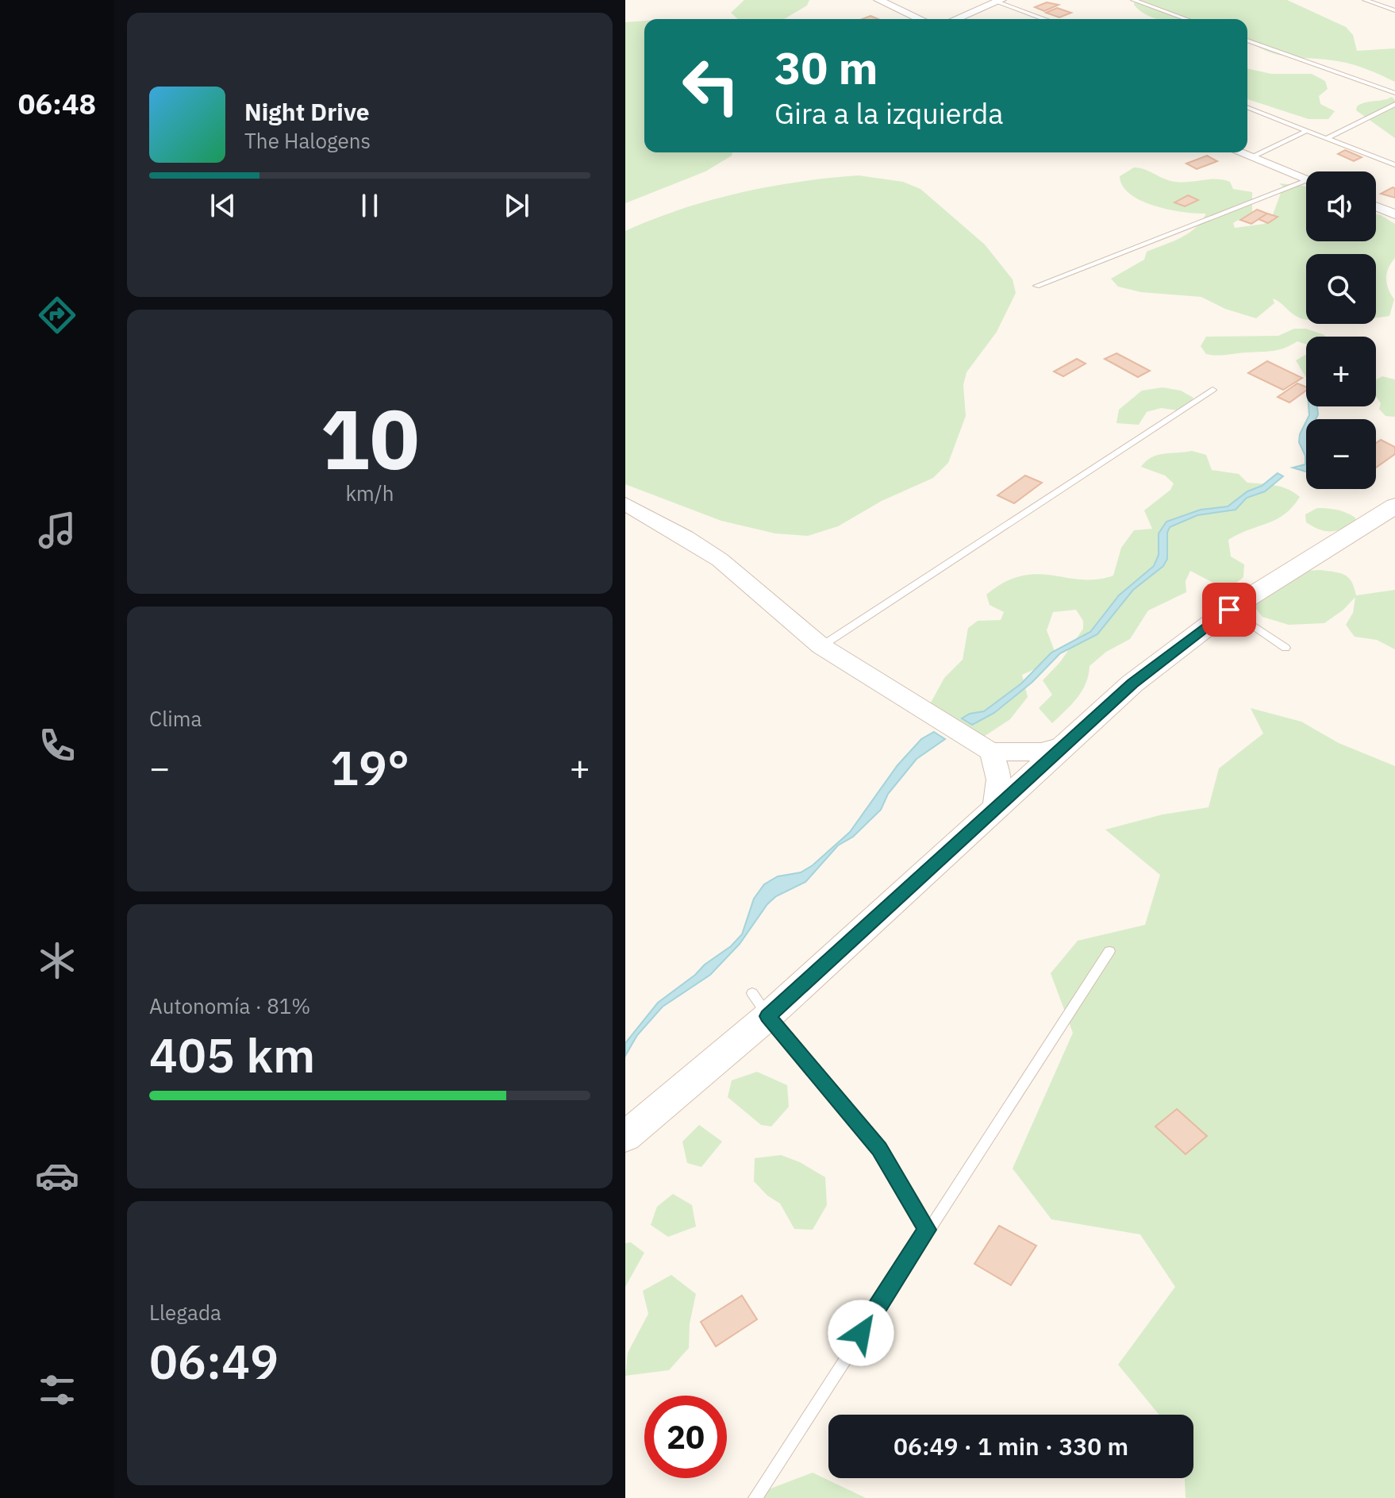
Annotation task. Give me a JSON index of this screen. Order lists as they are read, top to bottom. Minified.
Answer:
{"page":{"tabs":"06:48","turn":["30 m","Gira a la izquierda"],"song":["Night Drive","The Halogens"],"map_buttons":["+","−"],"tile":[["10","km/h"],"Clima",["Autonomía · 81%","405 km"],["Llegada","06:49"]],"heat":["−","19°","+"],"limit":"20","trip":"06:49 · 1 min · 330 m"}}
